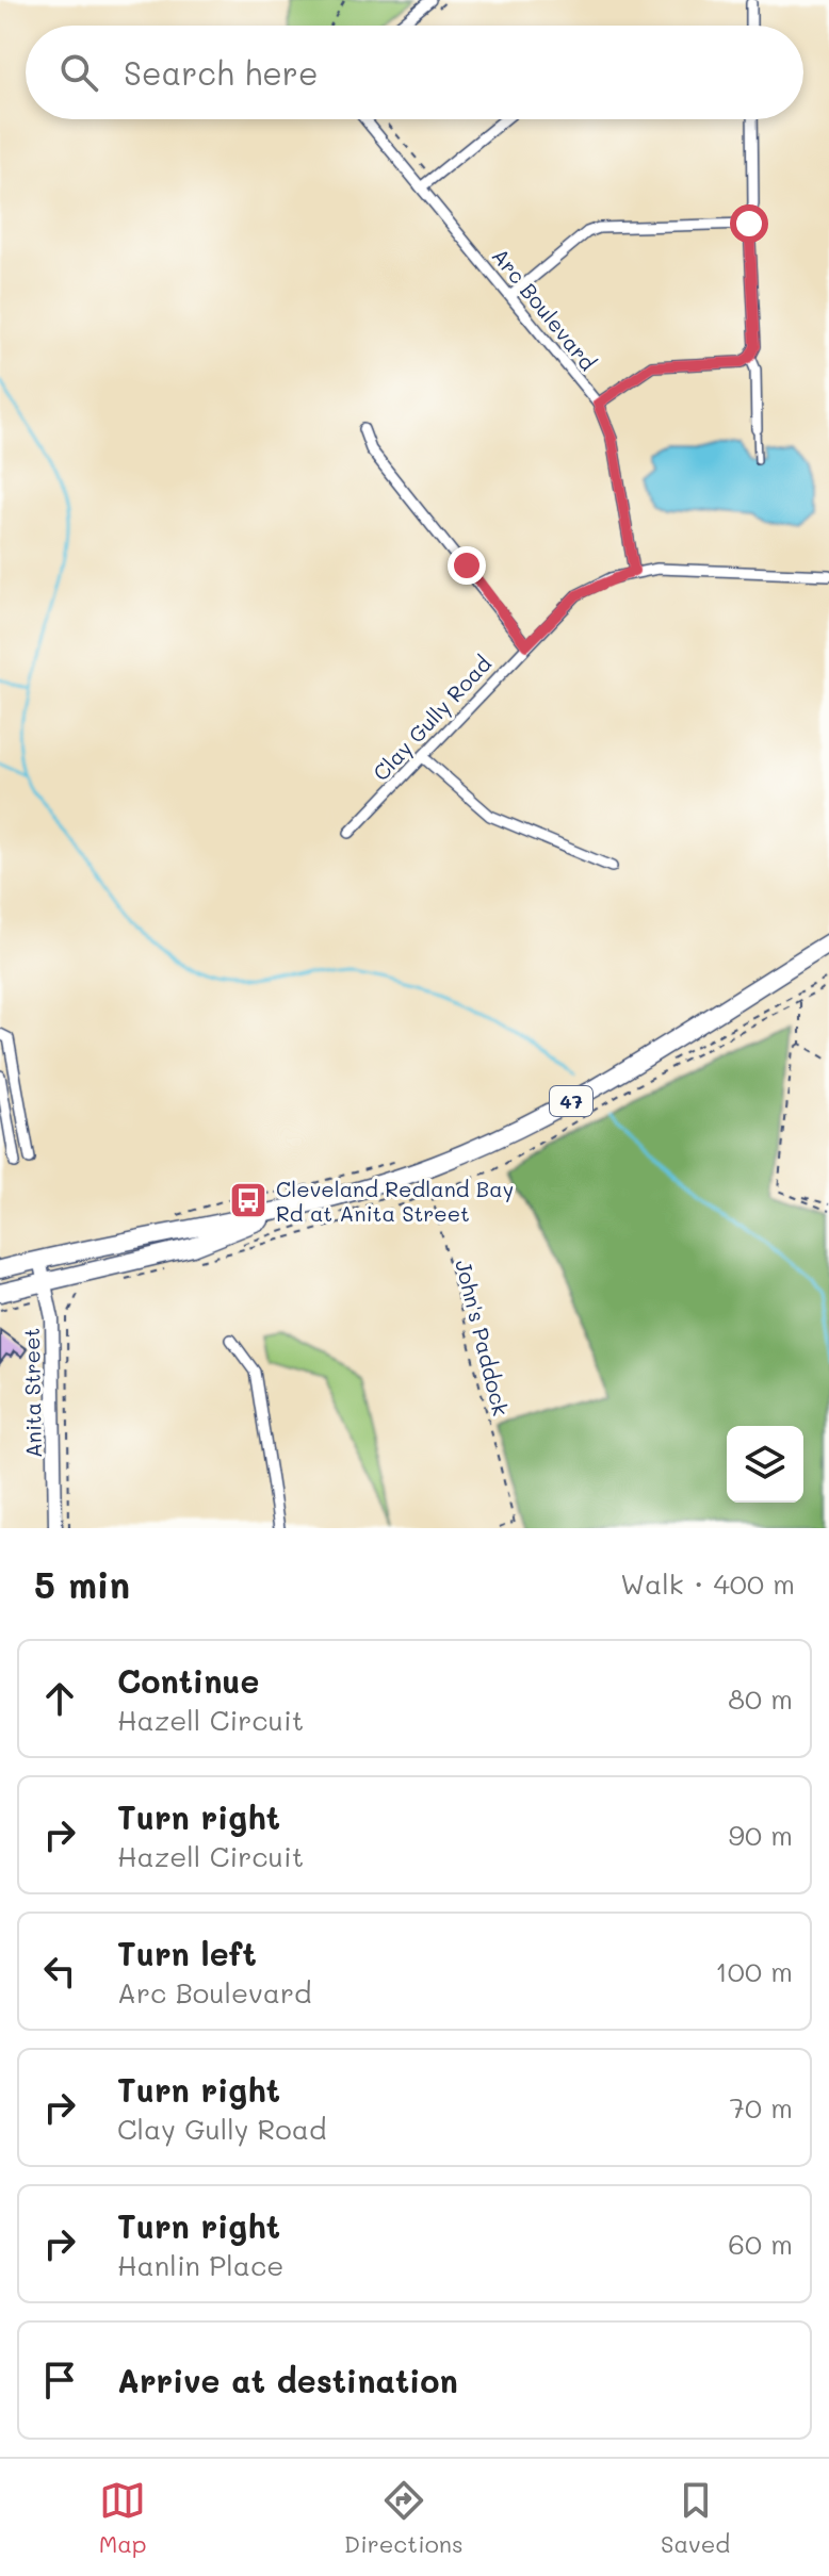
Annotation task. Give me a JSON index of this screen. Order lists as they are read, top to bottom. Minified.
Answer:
{"streets":{"highway":["47"],"street":["Arc Boulevard","Clay Gully Road","Anita Street"],"path":["John's Paddock"]},"crossings":[["Arc Boulevard","Clay Gully Road"],["47","John's Paddock"],["47","Anita Street"]],"places":{"bus stop":["Cleveland Redland Bay Rd at Anita Street"]},"page":{"search":"Search here","heading":["5 min","Walk · 400 m"],"list":[["Continue","Hazell Circuit","80 m"],["Turn right","Hazell Circuit","90 m"],["Turn left","Arc Boulevard","100 m"],["Turn right","Clay Gully Road","70 m"],["Turn right","Hanlin Place","60 m"],"Arrive at destination"],"nav":["Map","Directions","Saved"]}}
